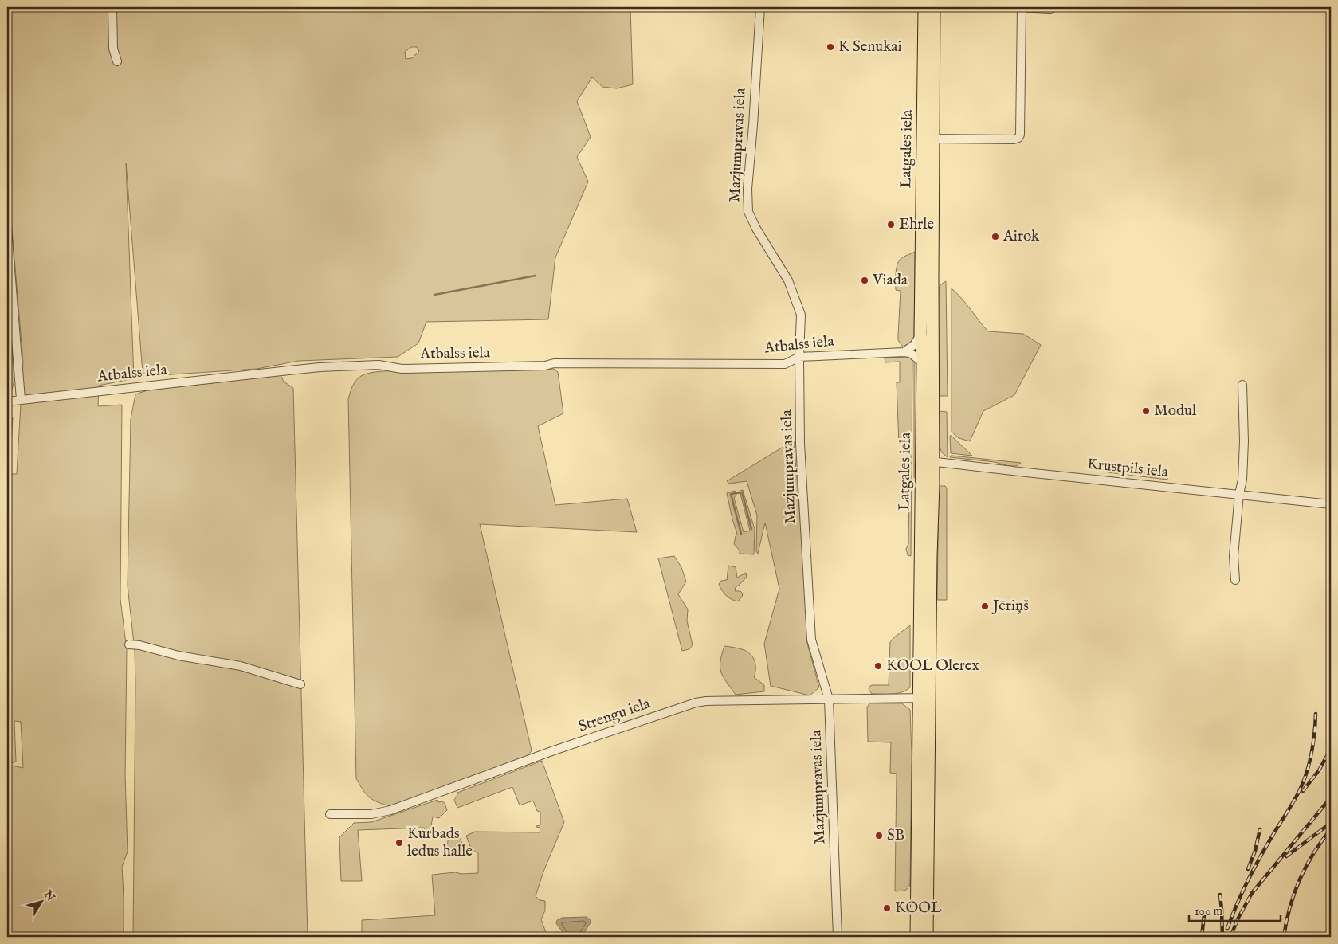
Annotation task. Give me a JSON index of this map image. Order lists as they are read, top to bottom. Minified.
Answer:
{"streets":{"highway":["Latgales iela"],"street":["Mazjumpravas iela","Atbalss iela","Krustpils iela","Strengu iela"]},"crossings":[["Mazjumpravas iela","Atbalss iela"],["Mazjumpravas iela","Strengu iela"],["Latgales iela","Krustpils iela"],["Latgales iela","Strengu iela"]],"places":["K Senukai","Ehrle","Airok","Viada","Modul","Jēriņš","KOOL Olerex","SB","Kurbads ledus halle","KOOL"],"scale_bar":"100 m","north":"top right"}
